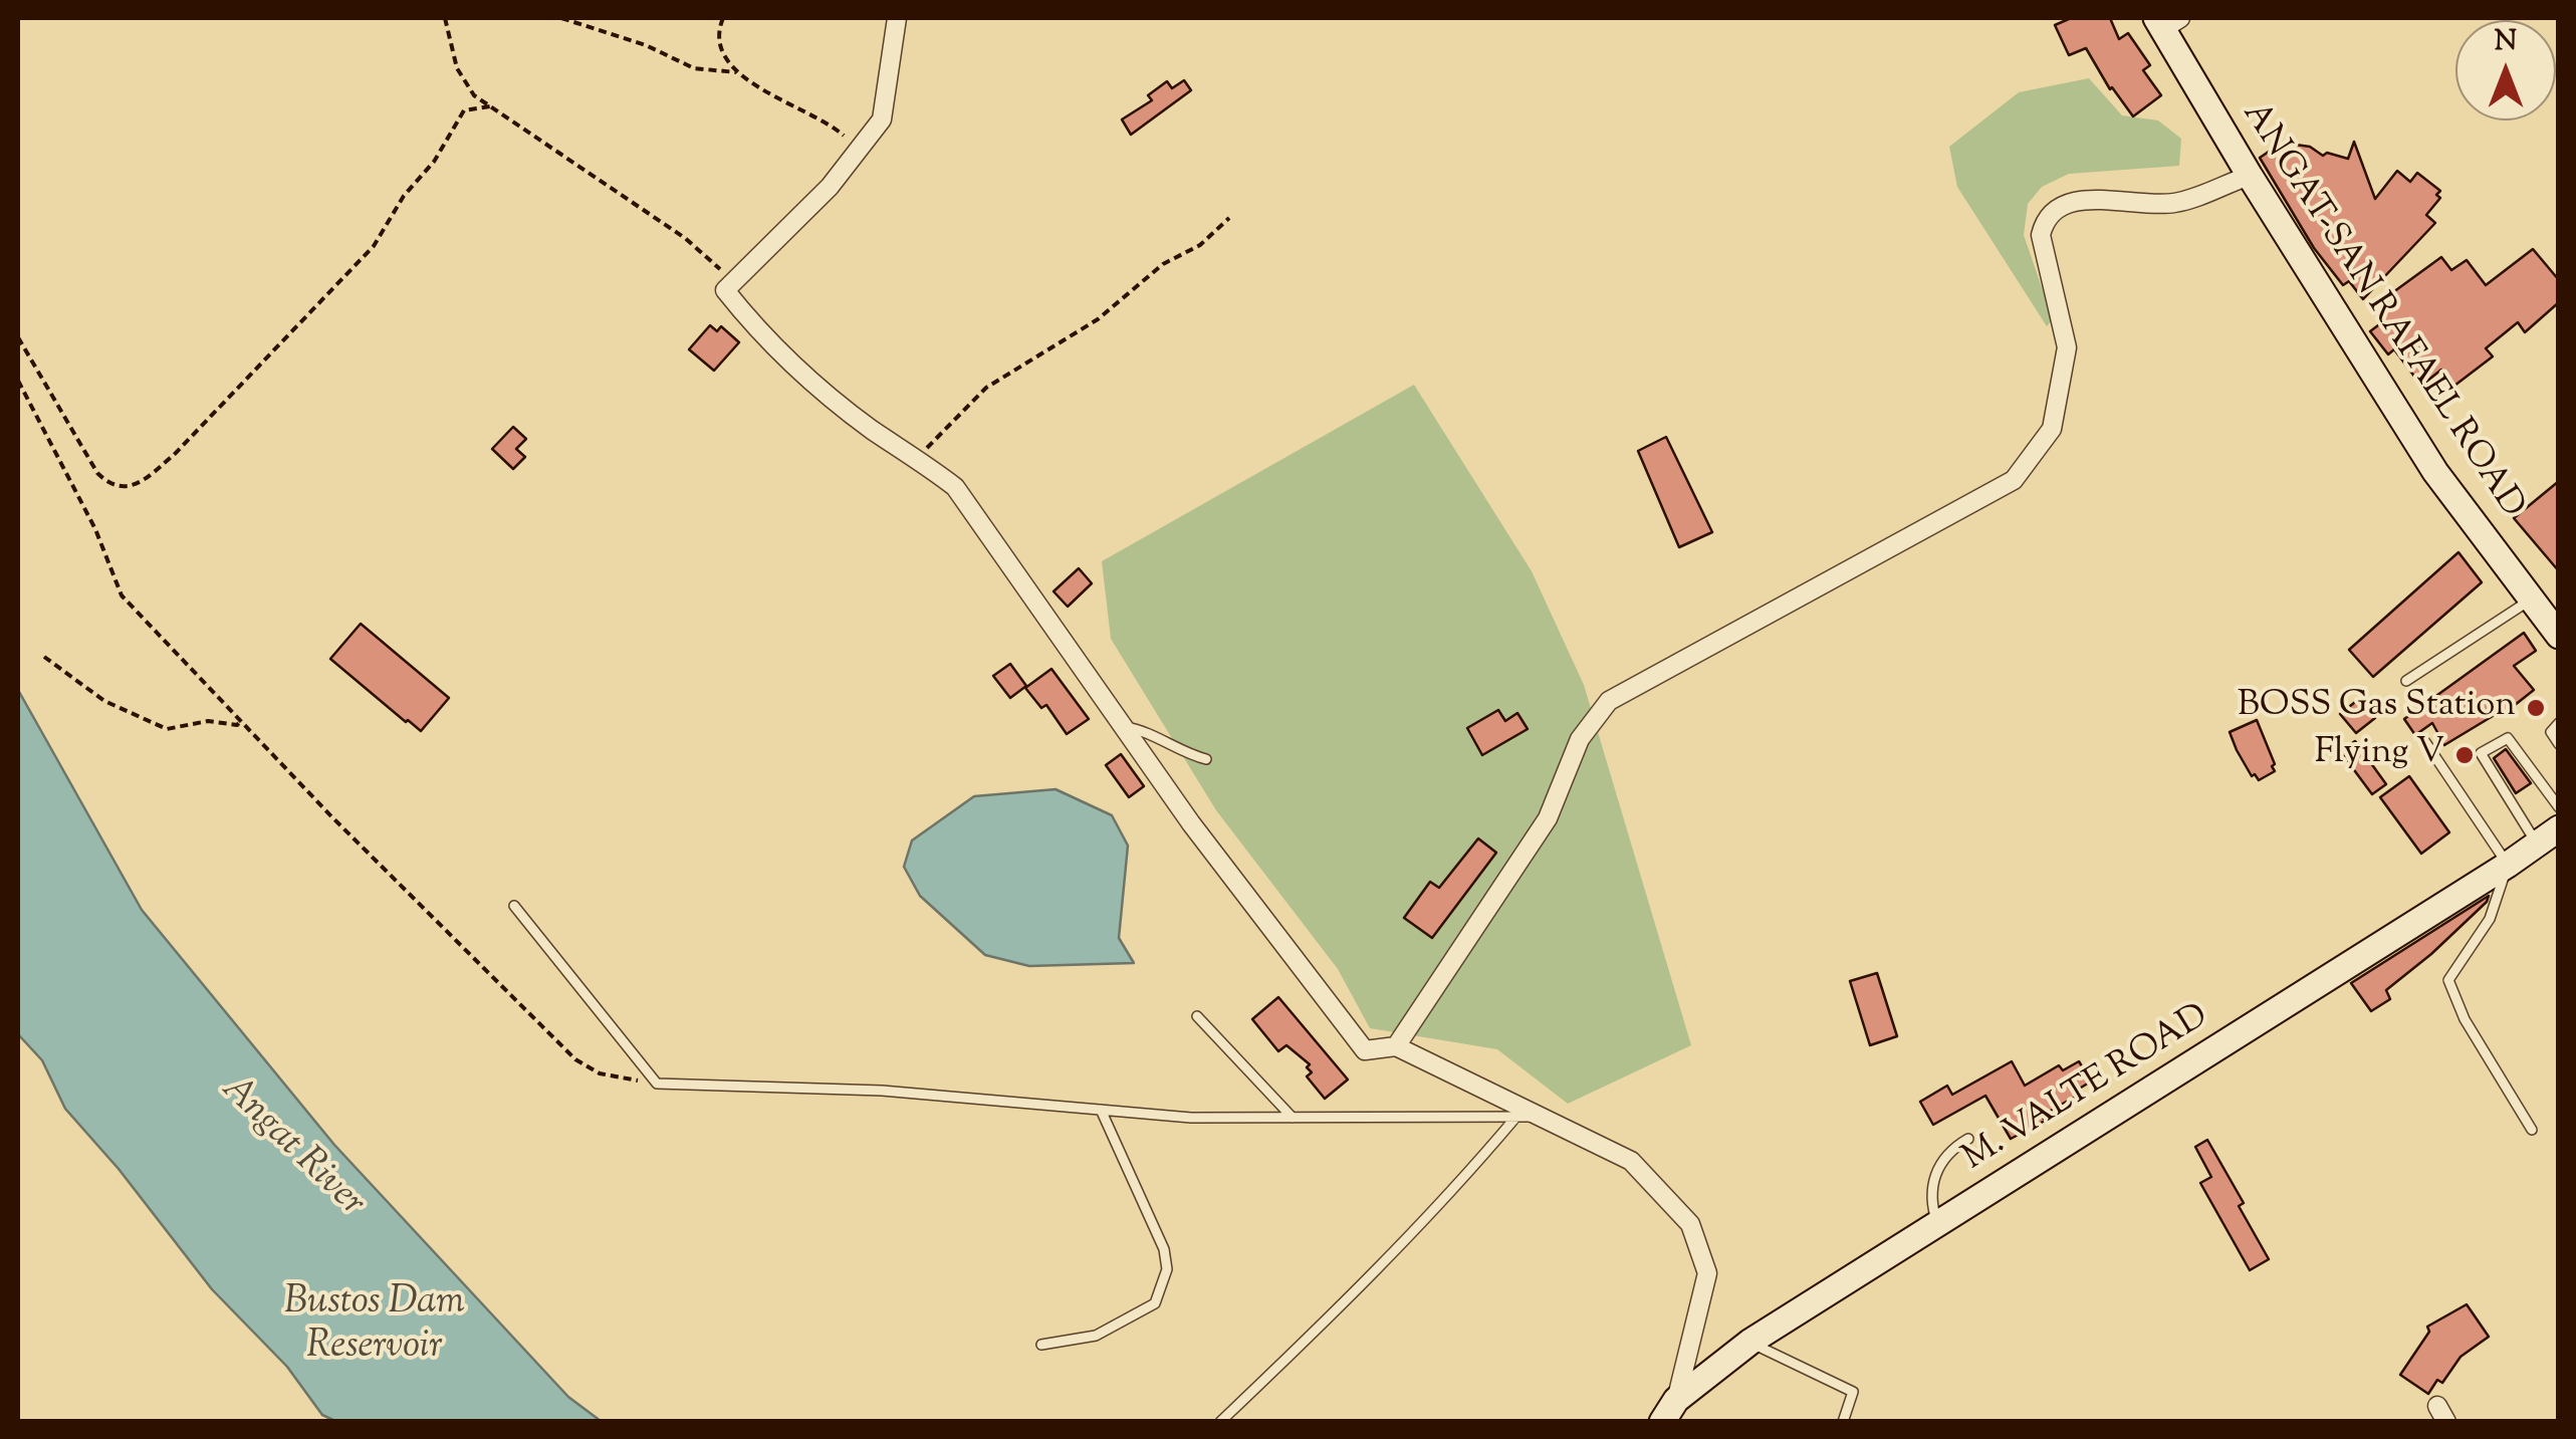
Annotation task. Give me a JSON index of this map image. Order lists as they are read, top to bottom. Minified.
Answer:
{"streets":{"main road":["ANGAT-SAN RAFAEL ROAD","M. VALTE ROAD"]},"water":["Angat River","Bustos Dam Reservoir"],"places":["BOSS Gas Station","Flying V"],"north":"top"}
